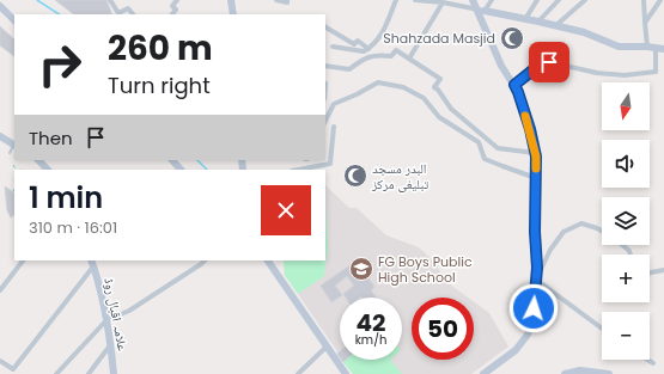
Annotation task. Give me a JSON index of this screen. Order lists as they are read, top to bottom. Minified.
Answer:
{"streets":{"main road":["علامہ اقبال روڈ"]},"places":{"mosque":["Shahzada Masjid","البدر مسجد تبلیغی مرکز"],"school or university":["FG Boys Public High School"]},"north":"bottom","page":{"turn":["260 m","Turn right"],"map_buttons":["+","−"],"then":"Then","heading":["1 min","310 m · 16:01"],"speed":"42 km/h","limit":"50"}}
